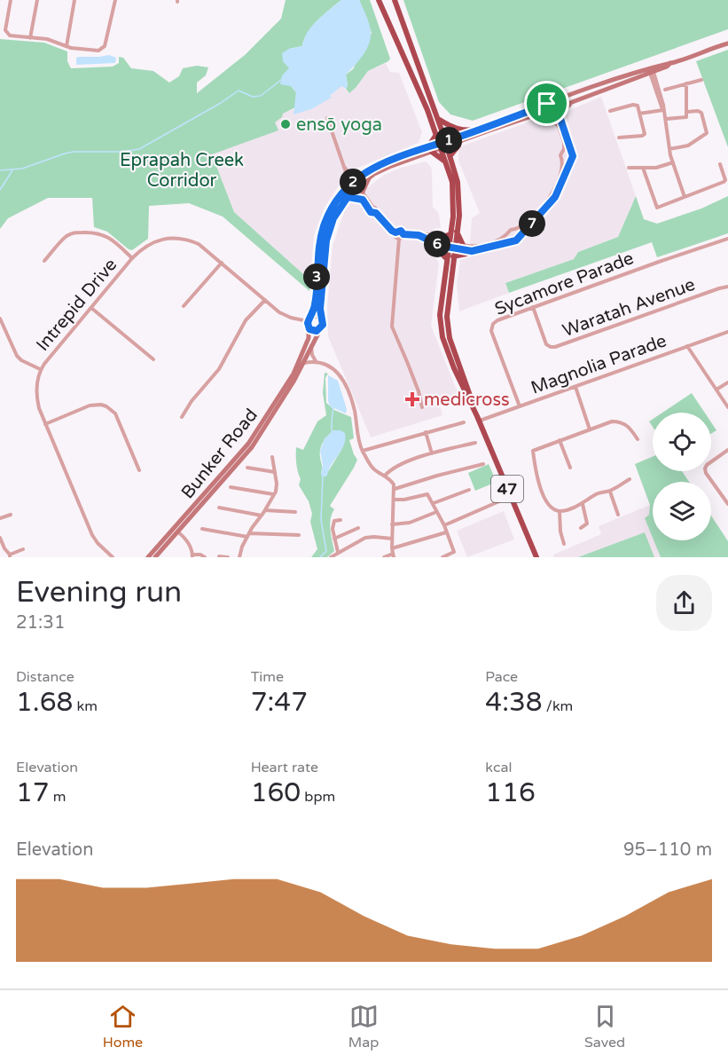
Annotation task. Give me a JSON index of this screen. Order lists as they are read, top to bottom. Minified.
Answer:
{"streets":{"highway":["47"],"main road":["Bunker Road"],"street":["Sycamore Parade","Intrepid Drive","Waratah Avenue","Magnolia Parade"]},"crossings":[["Sycamore Parade","Waratah Avenue"],["Sycamore Parade","Magnolia Parade"],["Intrepid Drive","Bunker Road"],["Magnolia Parade","47"]],"parks":["Eprapah Creek Corridor"],"places":{"other":["ensō yoga"],"health":["medicross"]},"page":{"pins":["1","2","7","6","3"],"heading":["Evening run","21:31"],"stats":[["Distance","1.68 km"],["Time","7:47"],["Pace","4:38 /km"],["Elevation","17 m"],["Heart rate","160 bpm"],["kcal","116"]],"chart":["Elevation","95–110 m"],"tabs":["Home","Map","Saved"]}}
